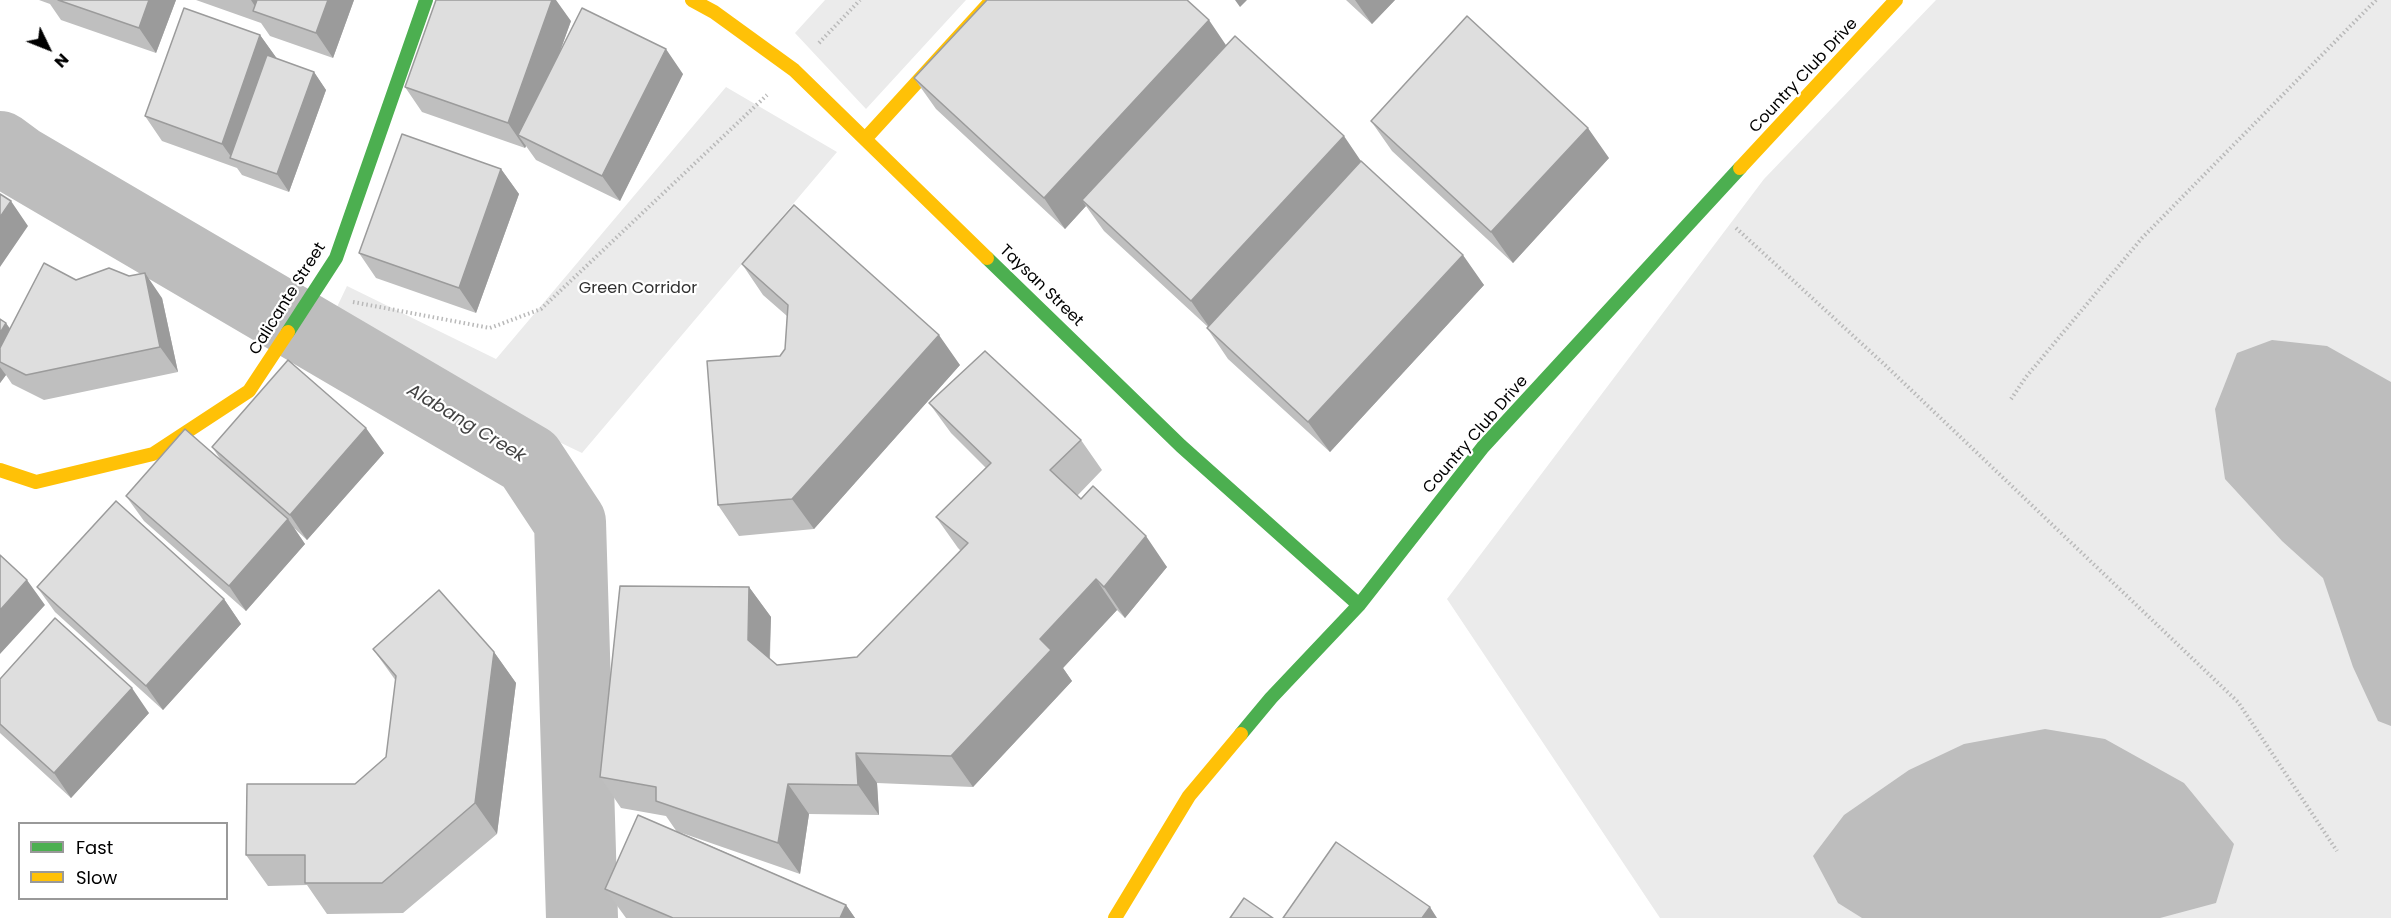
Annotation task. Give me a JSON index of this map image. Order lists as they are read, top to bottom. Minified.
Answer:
{"streets":{"street":["Country Club Drive","Taysan Street","Calicante Street"]},"crossings":[["Country Club Drive","Taysan Street"]],"water":["Alabang Creek"],"parks":["Green Corridor"],"legend":["Fast","Slow"],"north":"bottom right"}
